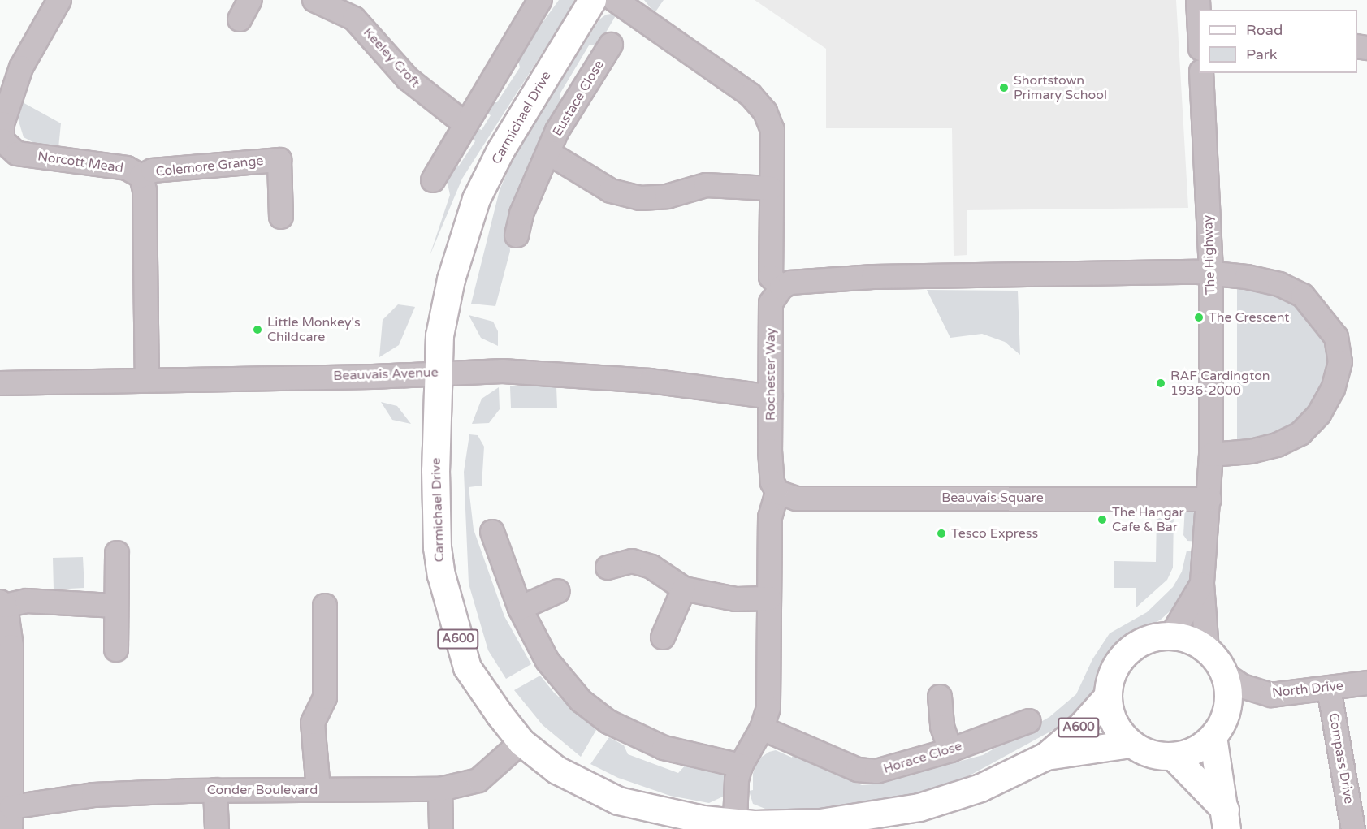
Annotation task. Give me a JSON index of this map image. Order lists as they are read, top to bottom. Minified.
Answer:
{"streets":{"main road":["Carmichael Drive","A600"],"street":["Keeley Croft","Eustace Close","Norcott Mead","Colemore Grange","The Highway","Beauvais Avenue","Rochester Way","Beauvais Square","North Drive","Horace Close","Compass Drive","Conder Boulevard"]},"crossings":[["Carmichael Drive","The Highway"],["Carmichael Drive","Beauvais Avenue"],["Carmichael Drive","Rochester Way"],["Carmichael Drive","North Drive"],["Carmichael Drive","Conder Boulevard"],["Norcott Mead","Colemore Grange"],["Norcott Mead","Beauvais Avenue"],["The Highway","Beauvais Square"],["The Highway","North Drive"],["Beauvais Avenue","Rochester Way"],["Rochester Way","Beauvais Square"],["Rochester Way","Horace Close"],["North Drive","Compass Drive"]],"places":["Shortstown Primary School","The Crescent","Little Monkey's Childcare","RAF Cardington 1936-2000","The Hangar Cafe & Bar","Tesco Express"],"legend":["Road","Park"]}
